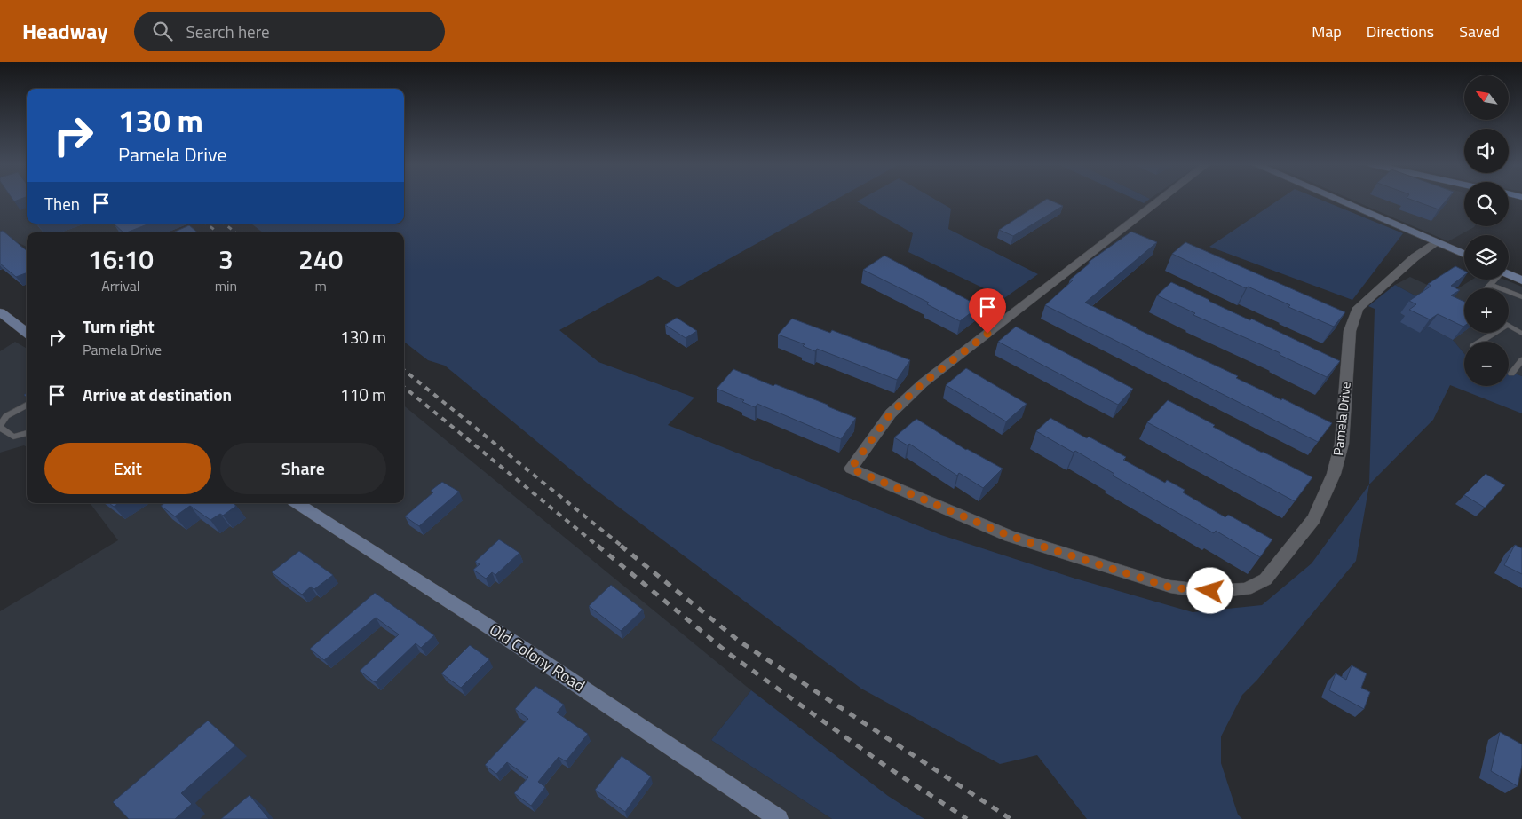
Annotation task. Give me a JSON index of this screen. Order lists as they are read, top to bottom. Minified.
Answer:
{"streets":{"main road":["Old Colony Road"],"street":["Pamela Drive"]},"north":"top left","page":{"header":"Headway","search":"Search here","nav":["Map","Directions","Saved"],"map_buttons":["+","−"],"turn":["130 m","Pamela Drive"],"then":"Then","eta":["16:10","Arrival","3","min","240","m"],"list":[{"name":"Turn right","note":"Pamela Drive","value":"130 m"},{"name":"Arrive at destination","value":"110 m"}],"buttons":["Exit","Share"]}}
